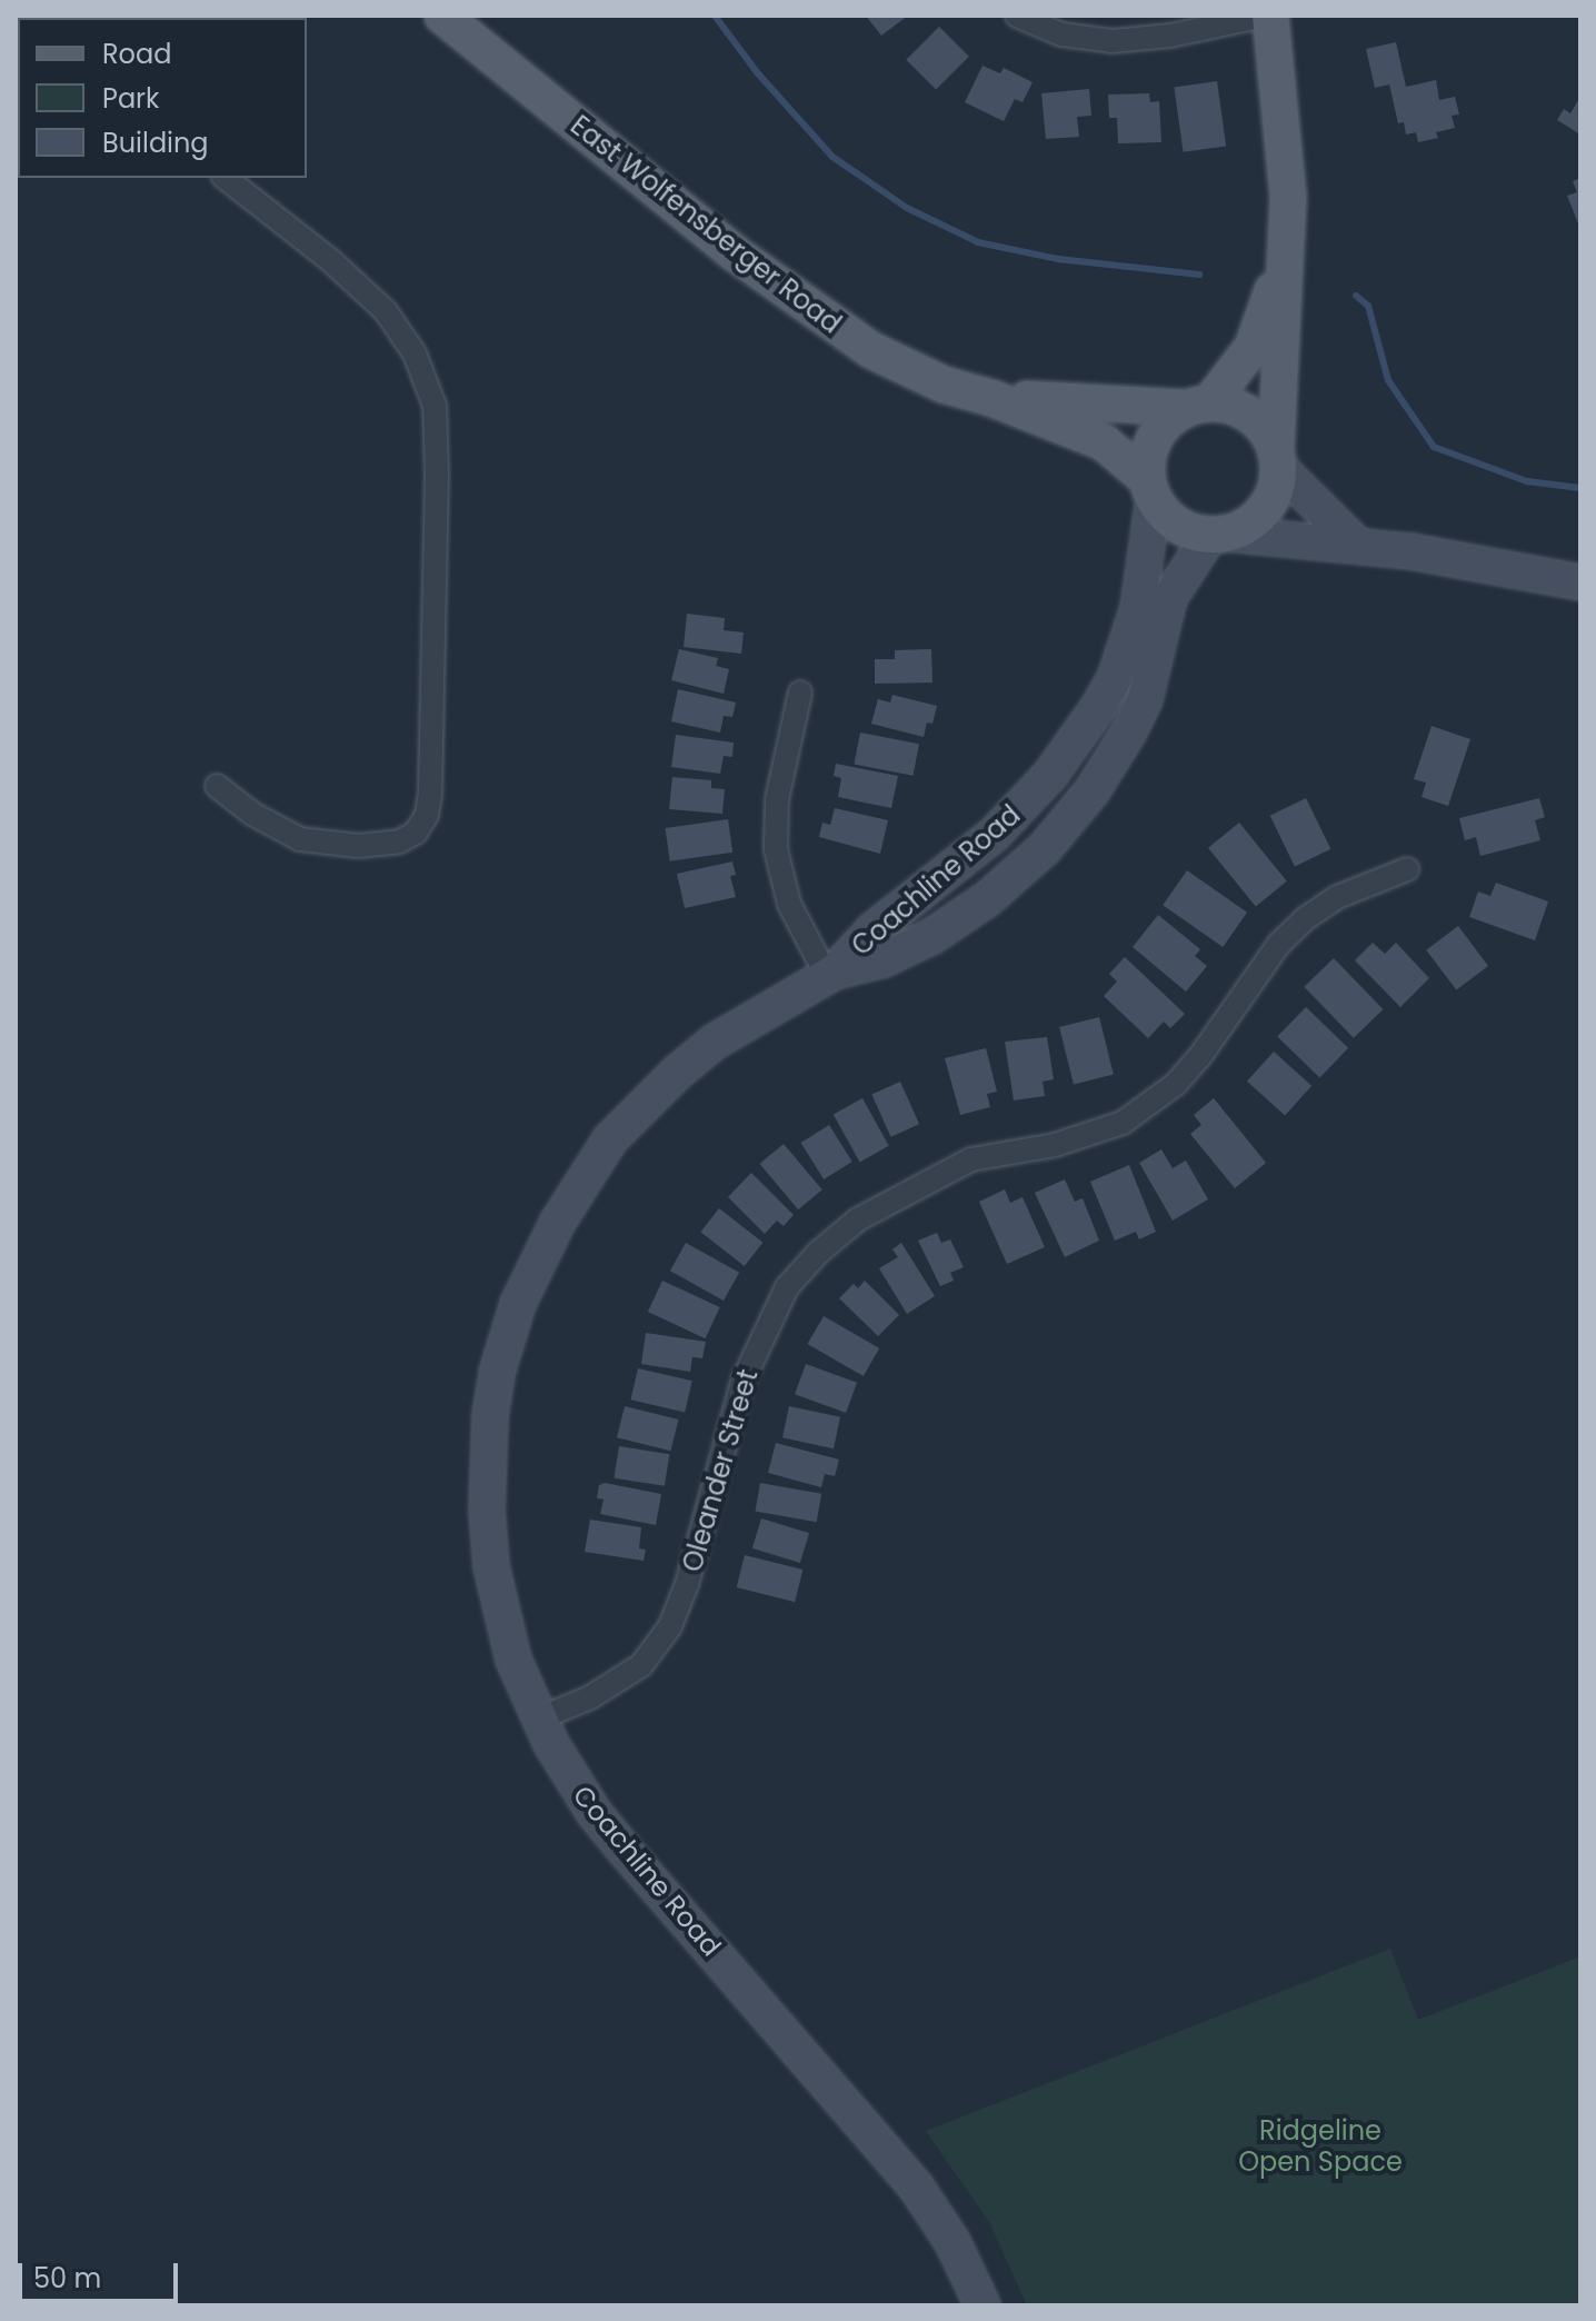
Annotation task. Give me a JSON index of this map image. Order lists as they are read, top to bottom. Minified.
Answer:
{"streets":{"main road":["East Wolfensberger Road","Coachline Road"],"street":["Oleander Street"]},"crossings":[["East Wolfensberger Road","Coachline Road"],["Coachline Road","Oleander Street"]],"parks":["Ridgeline Open Space"],"legend":["Road","Park","Building"],"scale_bar":"50 m"}
